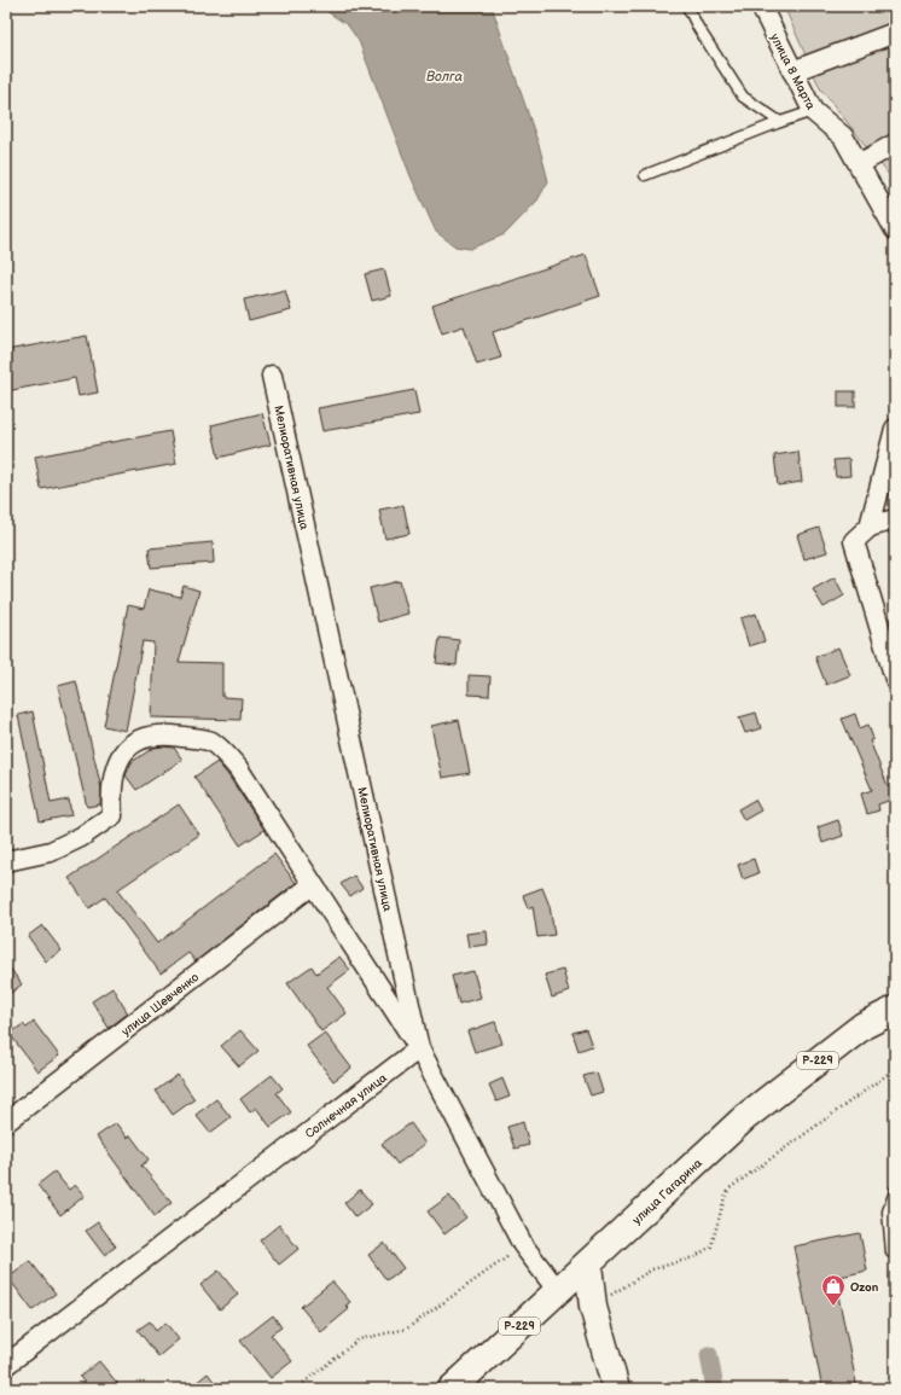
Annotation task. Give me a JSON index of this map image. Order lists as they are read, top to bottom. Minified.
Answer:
{"streets":{"main road":["Р-229","улица Гагарина"],"street":["улица 8 Марта","Мелиоративная улица","улица Шевченко","Солнечная улица"]},"crossings":[["Мелиоративная улица","Солнечная улица"],["Мелиоративная улица","улица Гагарина"]],"water":["Волга"],"places":{"shop":["Ozon"]}}
